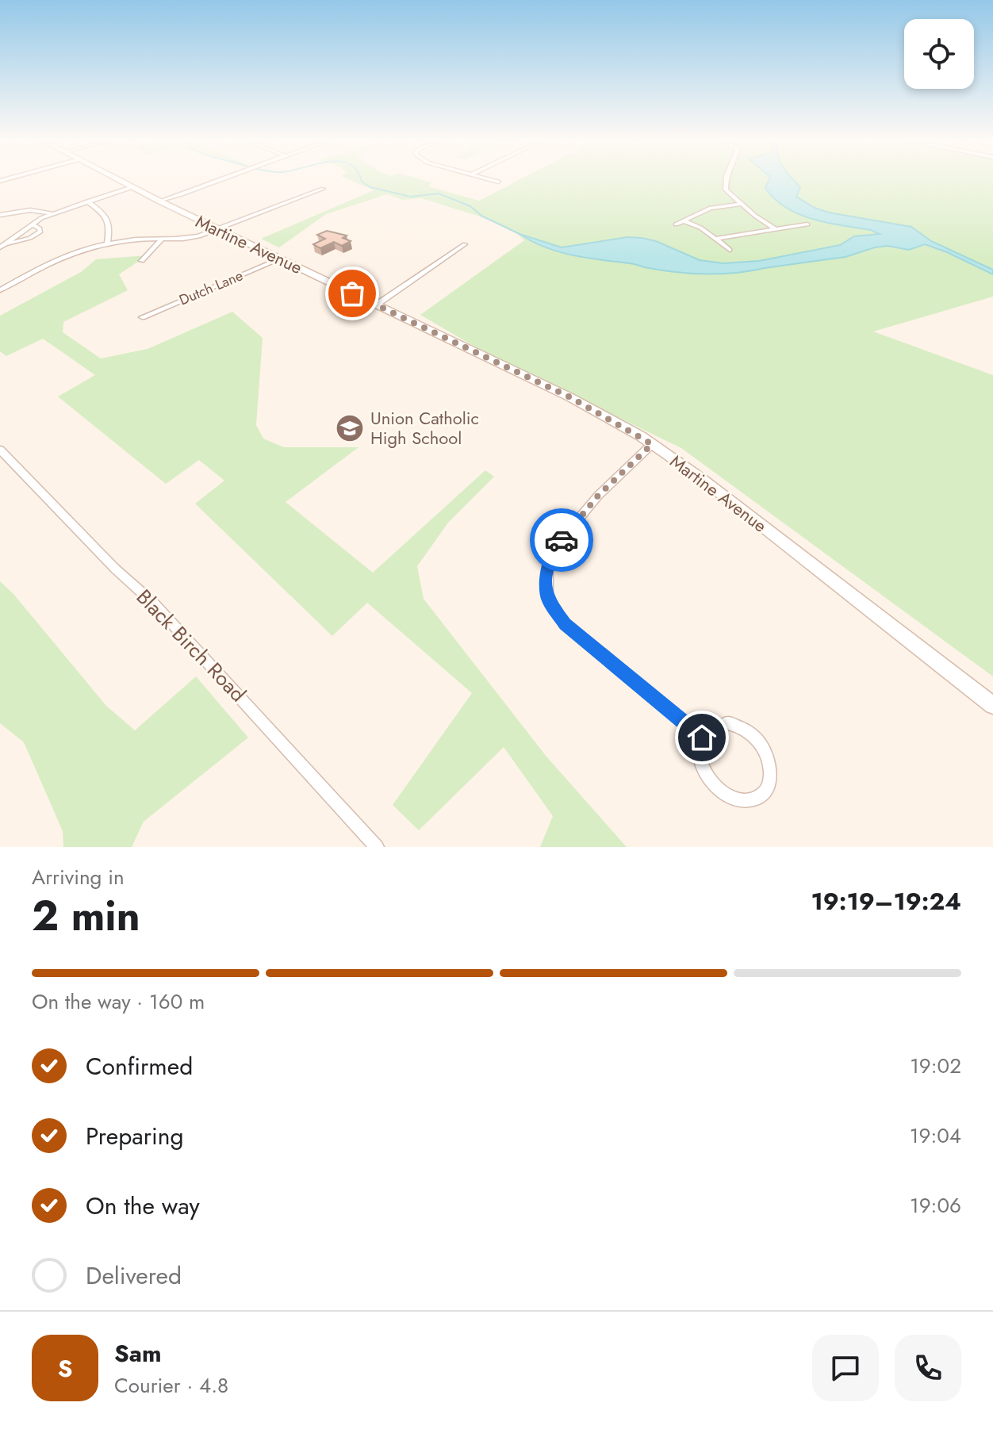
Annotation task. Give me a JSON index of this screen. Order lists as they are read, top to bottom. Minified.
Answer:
{"streets":{"main road":["Martine Avenue"],"street":["Dutch Lane","Black Birch Road"]},"crossings":[["Martine Avenue","Dutch Lane"]],"places":{"school or university":["Union Catholic High School"]},"page":{"heading":["2 min","Arriving in","19:19–19:24"],"panel":["Sam","Courier · 4.8"],"bar":"On the way · 160 m","list":[["Confirmed","19:02"],["Preparing","19:04"],["On the way","19:06"],"Delivered"],"round":"S"}}
